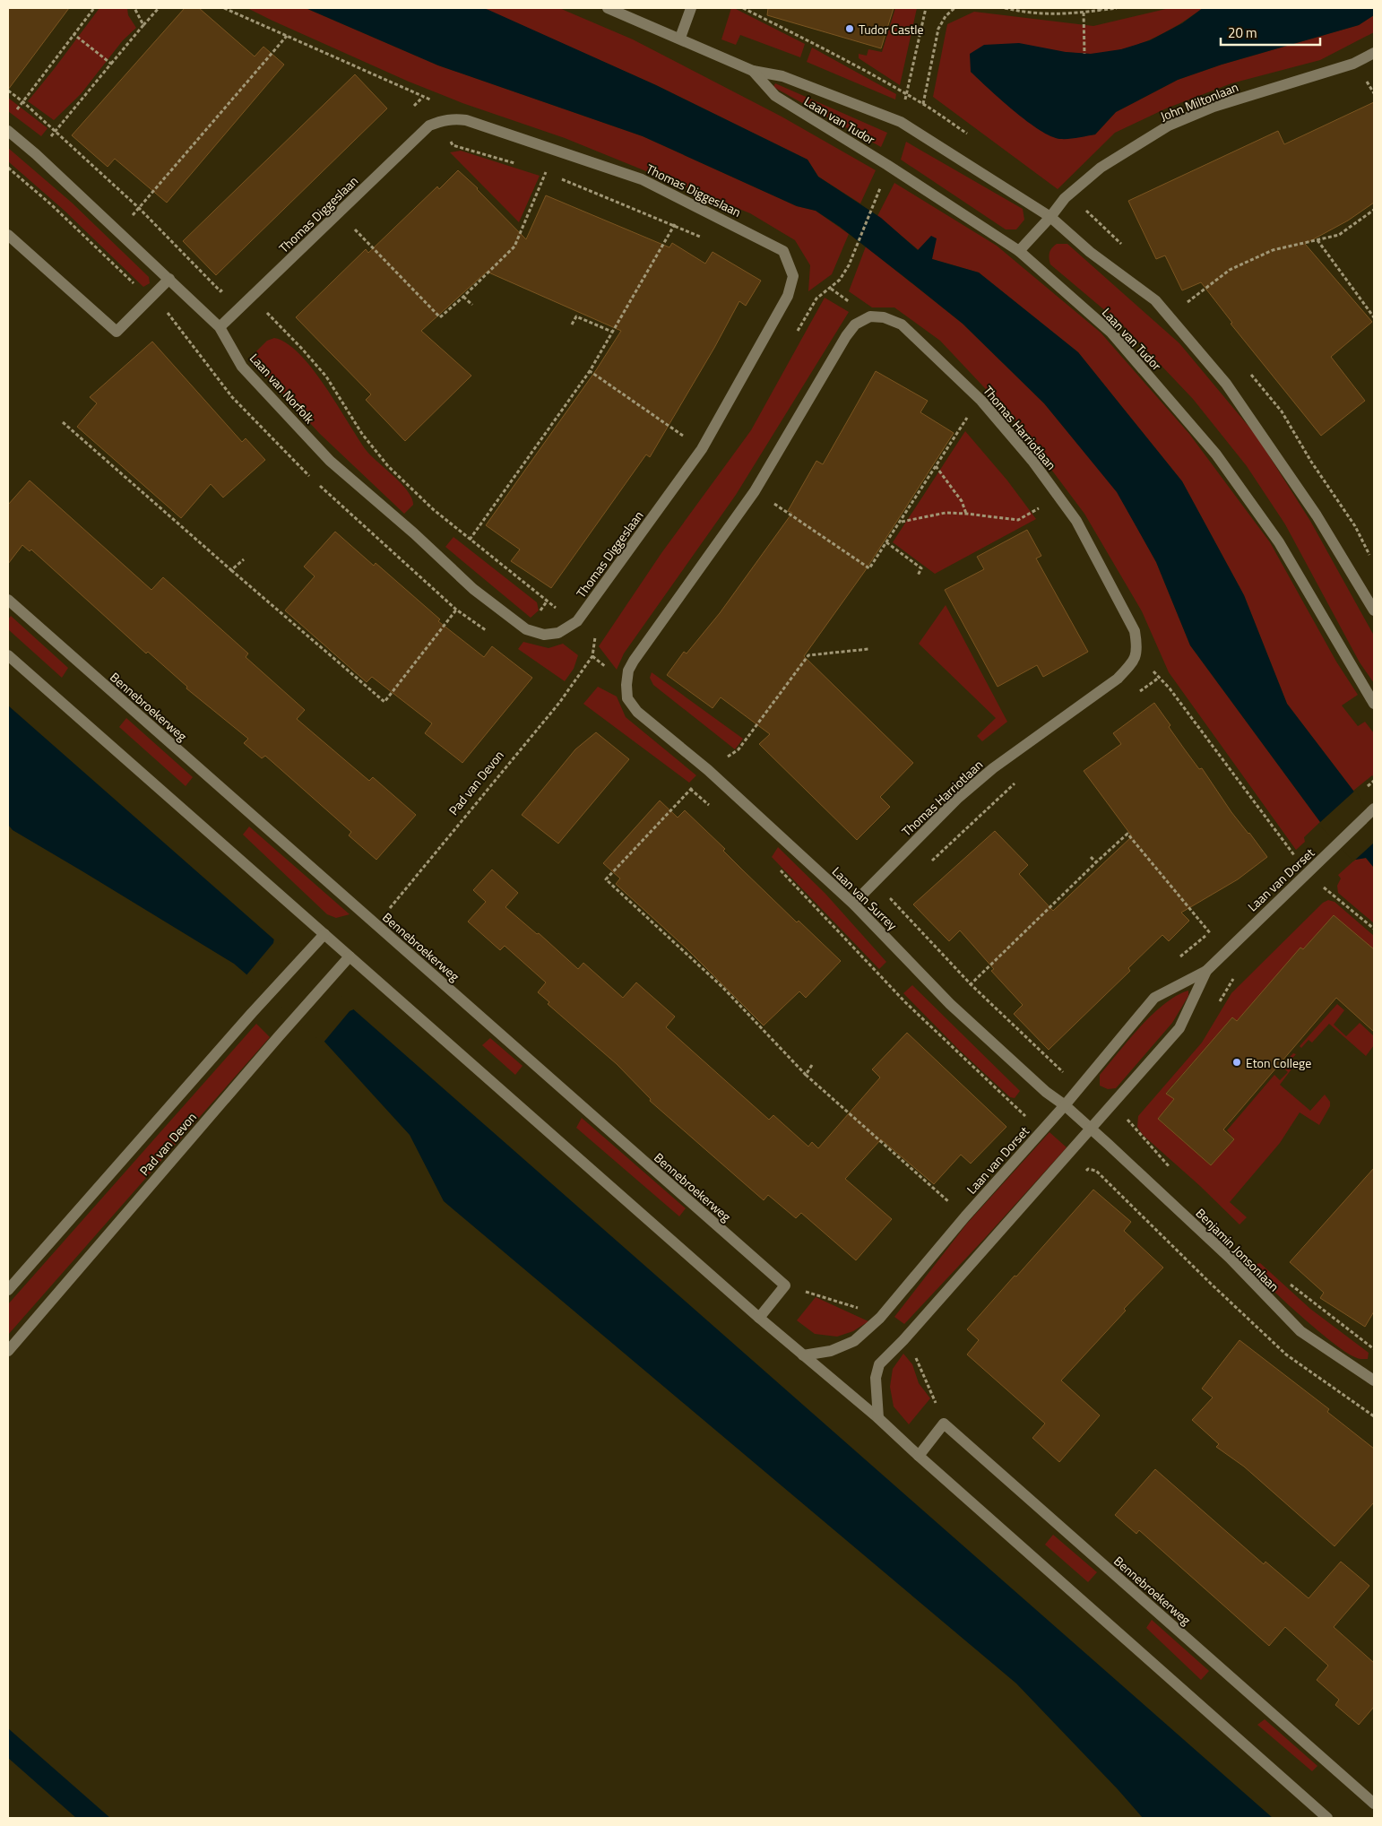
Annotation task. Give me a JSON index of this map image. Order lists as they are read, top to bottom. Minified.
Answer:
{"streets":{"street":["John Miltonlaan","Laan van Tudor","Thomas Diggeslaan","Laan van Norfolk","Thomas Harriotlaan","Bennebroekerweg","Pad van Devon","Laan van Dorset","Laan van Surrey","Benjamin Jonsonlaan"]},"crossings":[["John Miltonlaan","Laan van Tudor"],["Thomas Diggeslaan","Laan van Norfolk"],["Thomas Harriotlaan","Laan van Surrey"],["Bennebroekerweg","Pad van Devon"],["Laan van Dorset","Laan van Surrey"],["Laan van Dorset","Benjamin Jonsonlaan"],["Laan van Surrey","Benjamin Jonsonlaan"]],"places":["Tudor Castle","Eton College"],"scale_bar":"20 m"}
